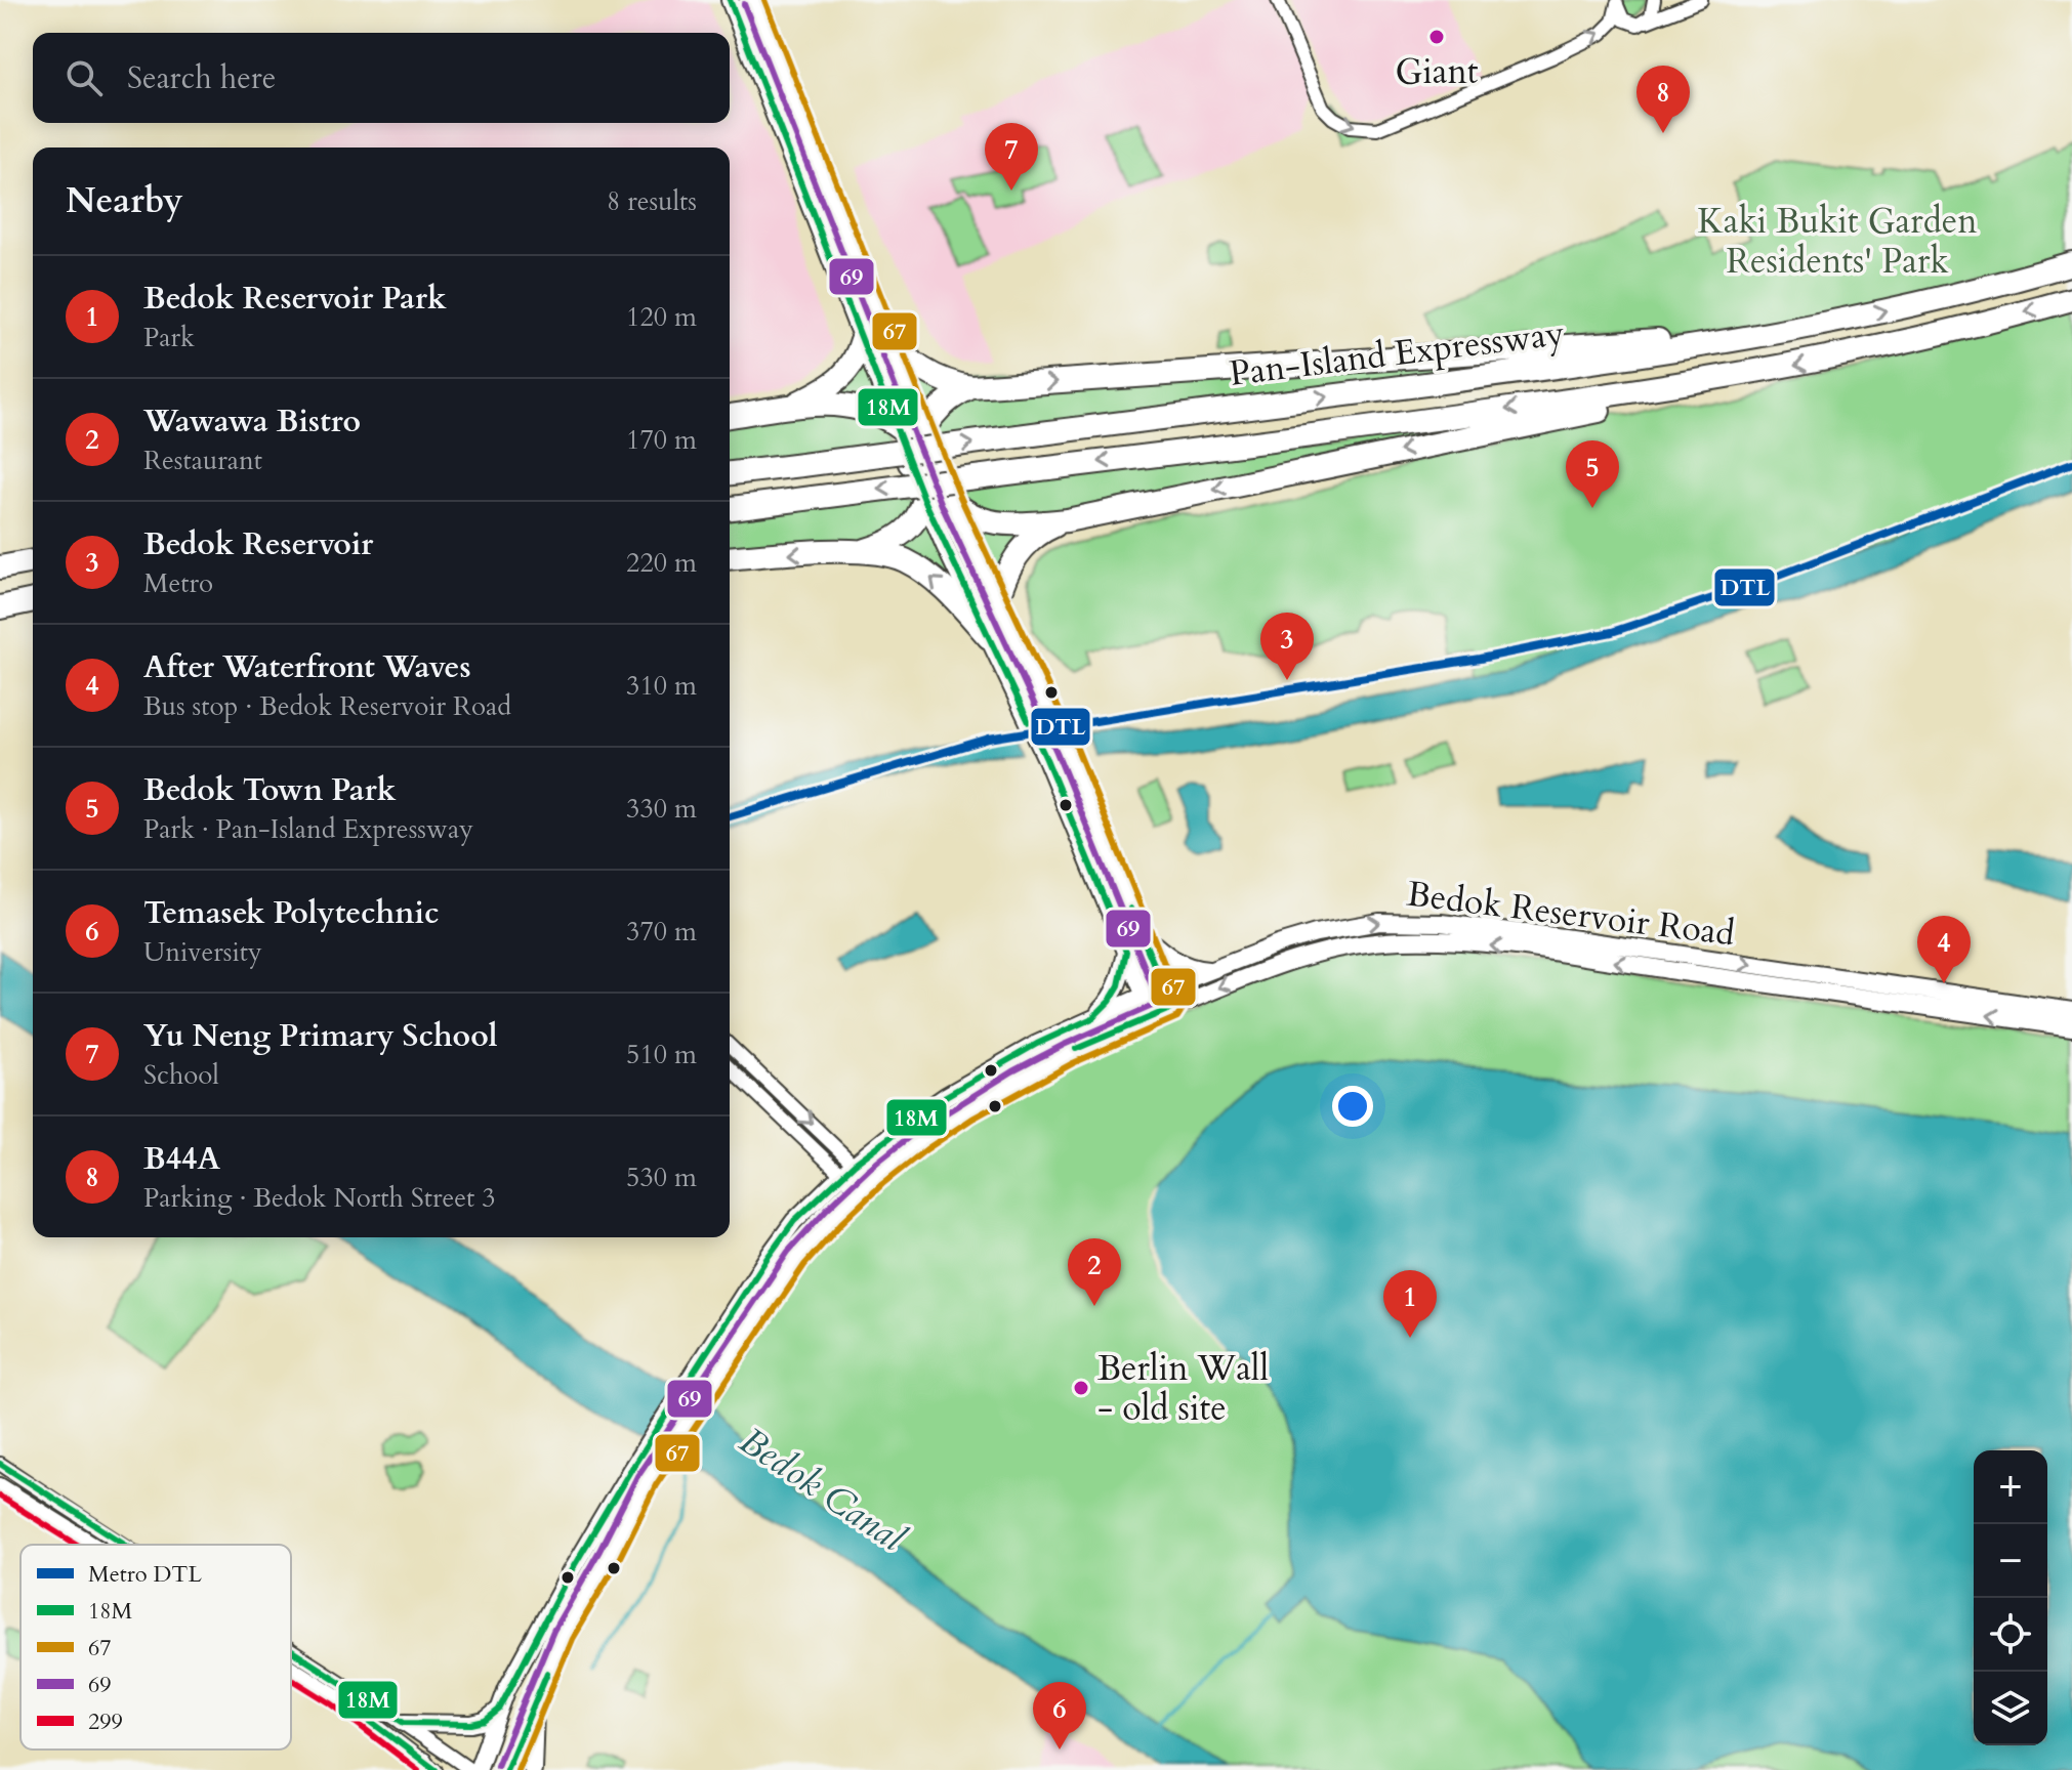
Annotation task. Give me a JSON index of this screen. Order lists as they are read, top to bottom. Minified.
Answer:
{"streets":{"highway":["Pan-Island Expressway"],"main road":["Bedok Reservoir Road"]},"water":["Bedok Canal"],"parks":["Kaki Bukit Garden Residents' Park"],"places":["Giant","Berlin Wall - old site"],"lines":["transit line 18M","transit line 67","transit line 69","metro line DTL","transit line 299"],"legend":["Metro DTL","18M","67","69","299"],"page":{"search":"Search here","pins":["8","7","5","3","4","2","1","6"],"heading":["Nearby","8 results"],"list":[{"mark":"1","name":"Bedok Reservoir Park","note":"Park","value":"120 m"},{"mark":"2","name":"Wawawa Bistro","note":"Restaurant","value":"170 m"},{"mark":"3","name":"Bedok Reservoir","note":"Metro","value":"220 m"},{"mark":"4","name":"After Waterfront Waves","note":"Bus stop · Bedok Reservoir Road","value":"310 m"},{"mark":"5","name":"Bedok Town Park","note":"Park · Pan-Island Expressway","value":"330 m"},{"mark":"6","name":"Temasek Polytechnic","note":"University","value":"370 m"},{"mark":"7","name":"Yu Neng Primary School","note":"School","value":"510 m"},{"mark":"8","name":"B44A","note":"Parking · Bedok North Street 3","value":"530 m"}],"map_buttons":["+","−"]}}
